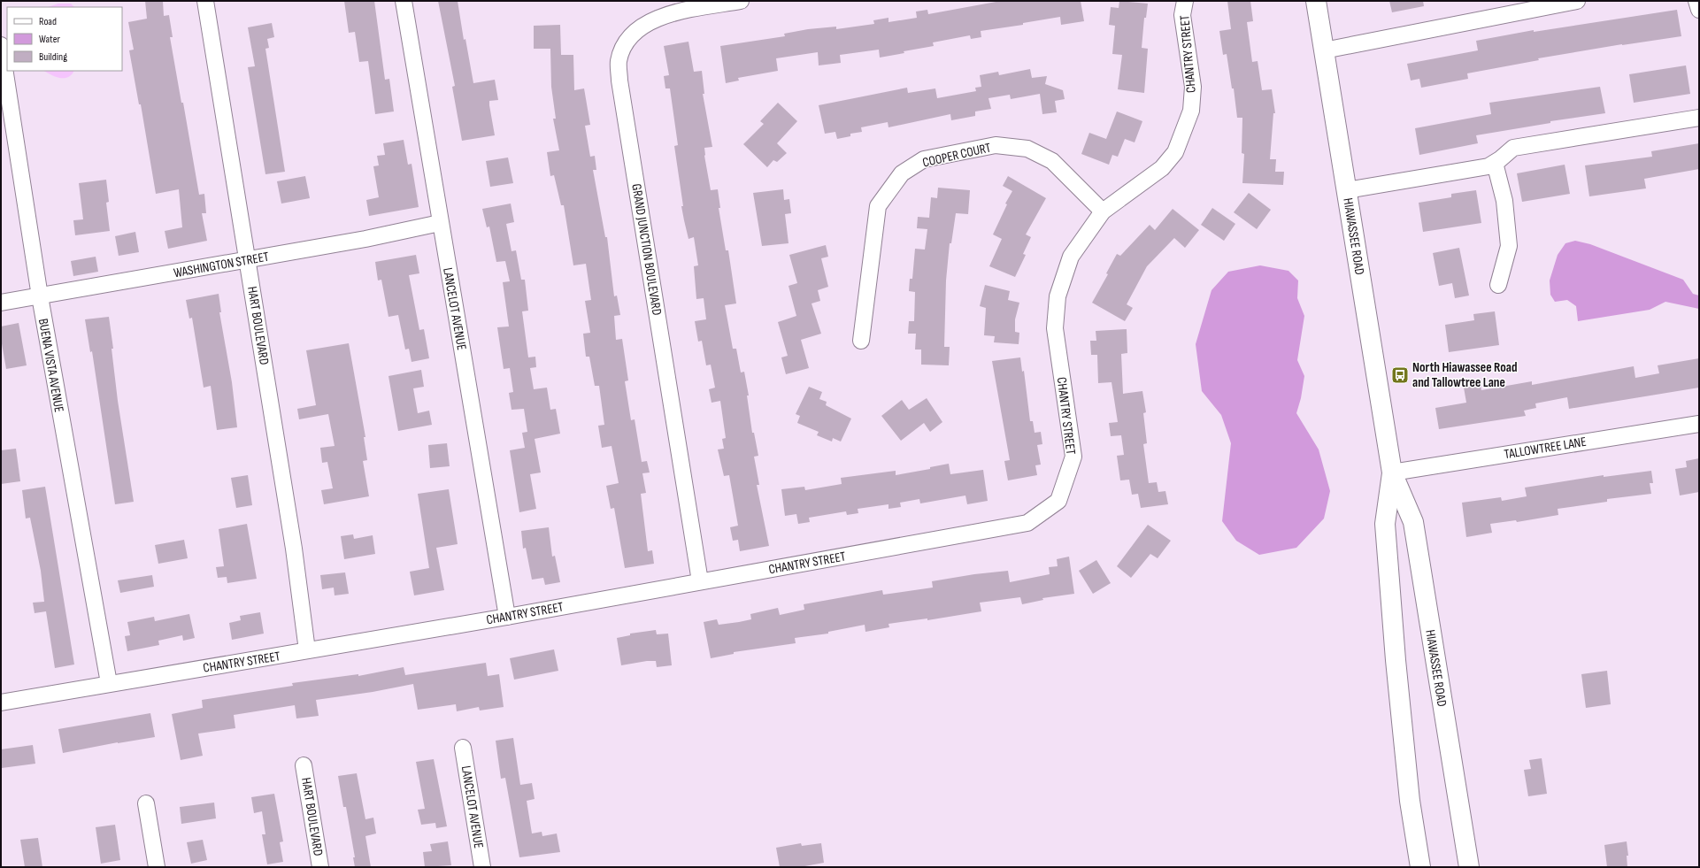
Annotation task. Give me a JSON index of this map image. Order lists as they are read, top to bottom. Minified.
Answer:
{"streets":{"main road":["HIAWASSEE ROAD"],"street":["CHANTRY STREET","COOPER COURT","GRAND JUNCTION BOULEVARD","WASHINGTON STREET","LANCELOT AVENUE","HART BOULEVARD","BUENA VISTA AVENUE","TALLOWTREE LANE"]},"crossings":[["CHANTRY STREET","COOPER COURT"],["CHANTRY STREET","GRAND JUNCTION BOULEVARD"],["CHANTRY STREET","LANCELOT AVENUE"],["CHANTRY STREET","HART BOULEVARD"],["CHANTRY STREET","BUENA VISTA AVENUE"],["HIAWASSEE ROAD","TALLOWTREE LANE"],["WASHINGTON STREET","LANCELOT AVENUE"],["WASHINGTON STREET","HART BOULEVARD"],["WASHINGTON STREET","BUENA VISTA AVENUE"]],"places":{"bus stop":["North Hiawassee Road and Tallowtree Lane"]},"legend":["Road","Water","Building"]}
